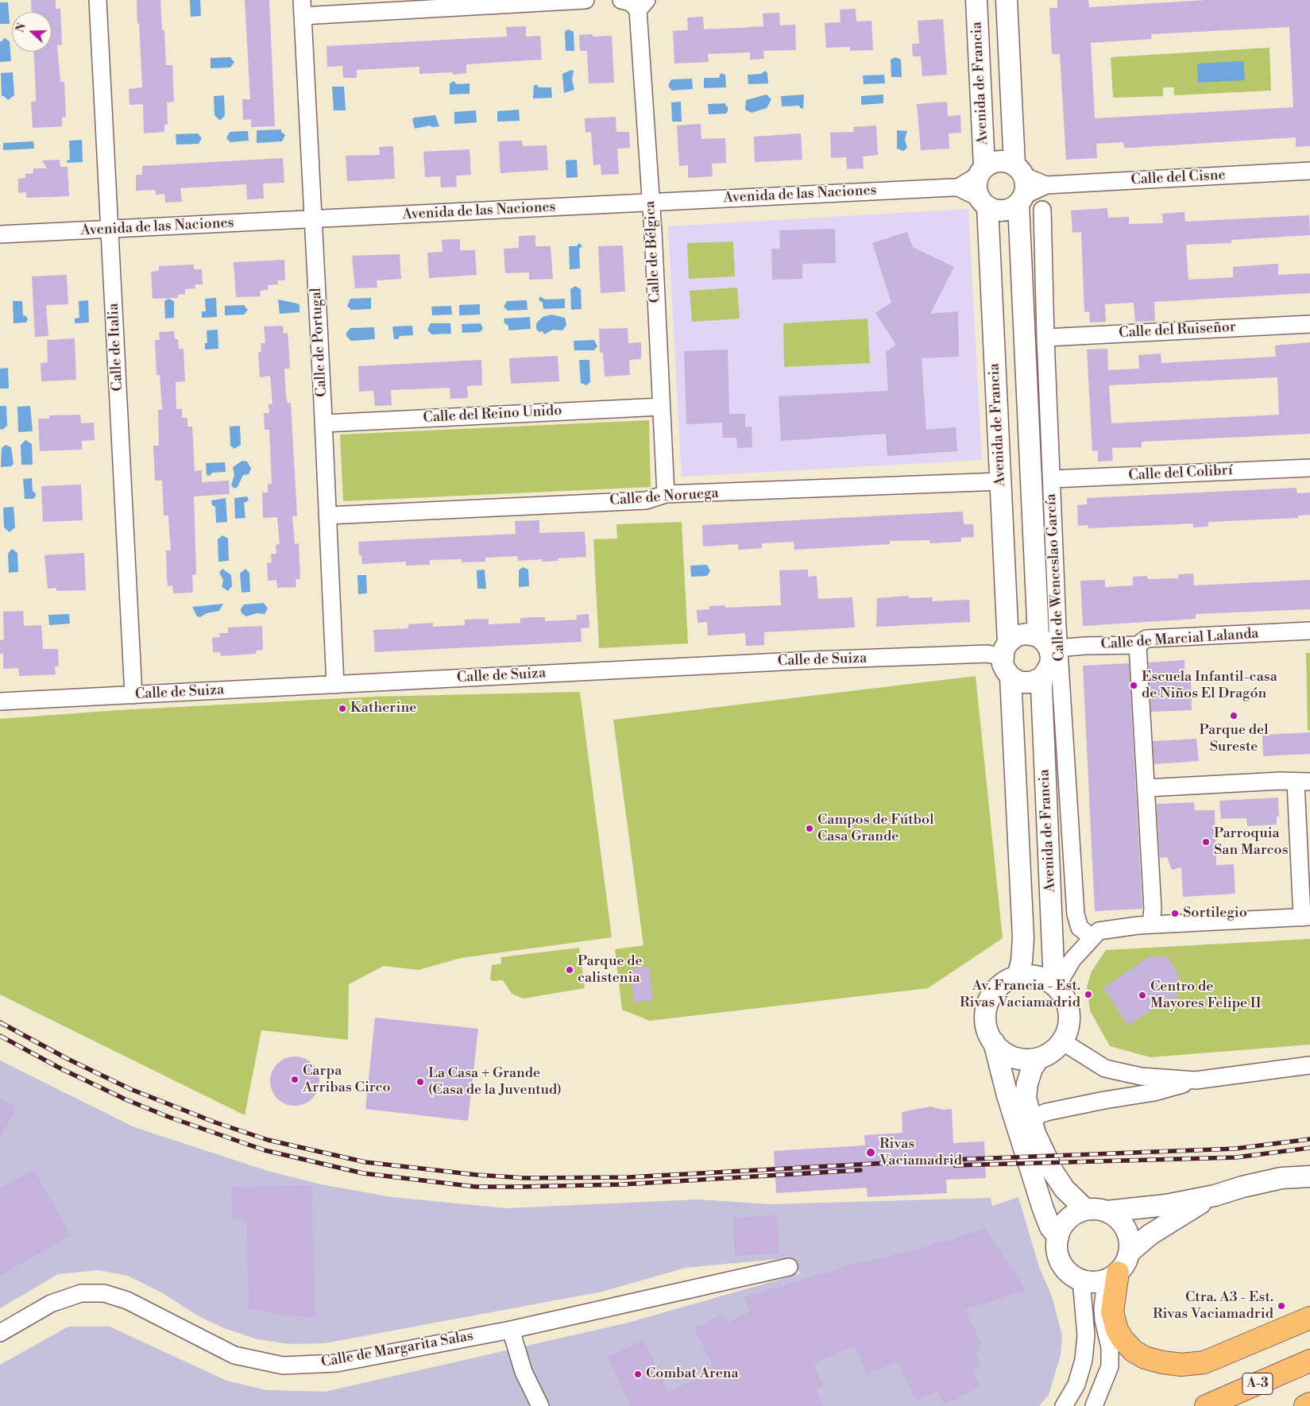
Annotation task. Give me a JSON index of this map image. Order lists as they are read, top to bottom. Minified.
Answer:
{"streets":{"highway":["A-3"],"street":["Avenida de Francia","Calle del Cisne","Avenida de las Naciones","Calle de Bélgica","Calle del Ruiseñor","Calle de Portugal","Calle de Italia","Calle del Reino Unido","Calle del Colibrí","Calle de Noruega","Calle de Wenceslao García","Calle de Marcial Lalanda","Calle de Suiza","Calle de Margarita Salas"]},"crossings":[["Avenida de Francia","Calle del Cisne"],["Avenida de Francia","Avenida de las Naciones"],["Avenida de Francia","Calle de Noruega"],["Avenida de Francia","Calle de Wenceslao García"],["Avenida de Francia","Calle de Marcial Lalanda"],["Avenida de Francia","Calle de Suiza"],["Calle del Cisne","Avenida de las Naciones"],["Avenida de las Naciones","Calle de Bélgica"],["Avenida de las Naciones","Calle de Portugal"],["Avenida de las Naciones","Calle de Italia"],["Calle de Bélgica","Calle del Reino Unido"],["Calle de Bélgica","Calle de Noruega"],["Calle del Ruiseñor","Calle de Wenceslao García"],["Calle de Portugal","Calle del Reino Unido"],["Calle de Portugal","Calle de Noruega"],["Calle de Portugal","Calle de Suiza"],["Calle de Italia","Calle de Suiza"],["Calle del Colibrí","Calle de Wenceslao García"],["Calle de Wenceslao García","Calle de Marcial Lalanda"],["Calle de Wenceslao García","Calle de Suiza"],["Calle de Marcial Lalanda","Calle de Suiza"]],"places":["Escuela Infantil-casa de Niños El Dragón","Katherine","Parque del Sureste","Campos de Fútbol Casa Grande","Parroquia San Marcos","Sortilegio","Parque de calistenia","Av. Francia - Est. Rivas Vaciamadrid","Centro de Mayores Felipe II","Carpa Arribas Circo","La Casa + Grande (Casa de la Juventud)","Rivas Vaciamadrid","Ctra. A3 - Est. Rivas Vaciamadrid","Combat Arena"],"north":"left"}
